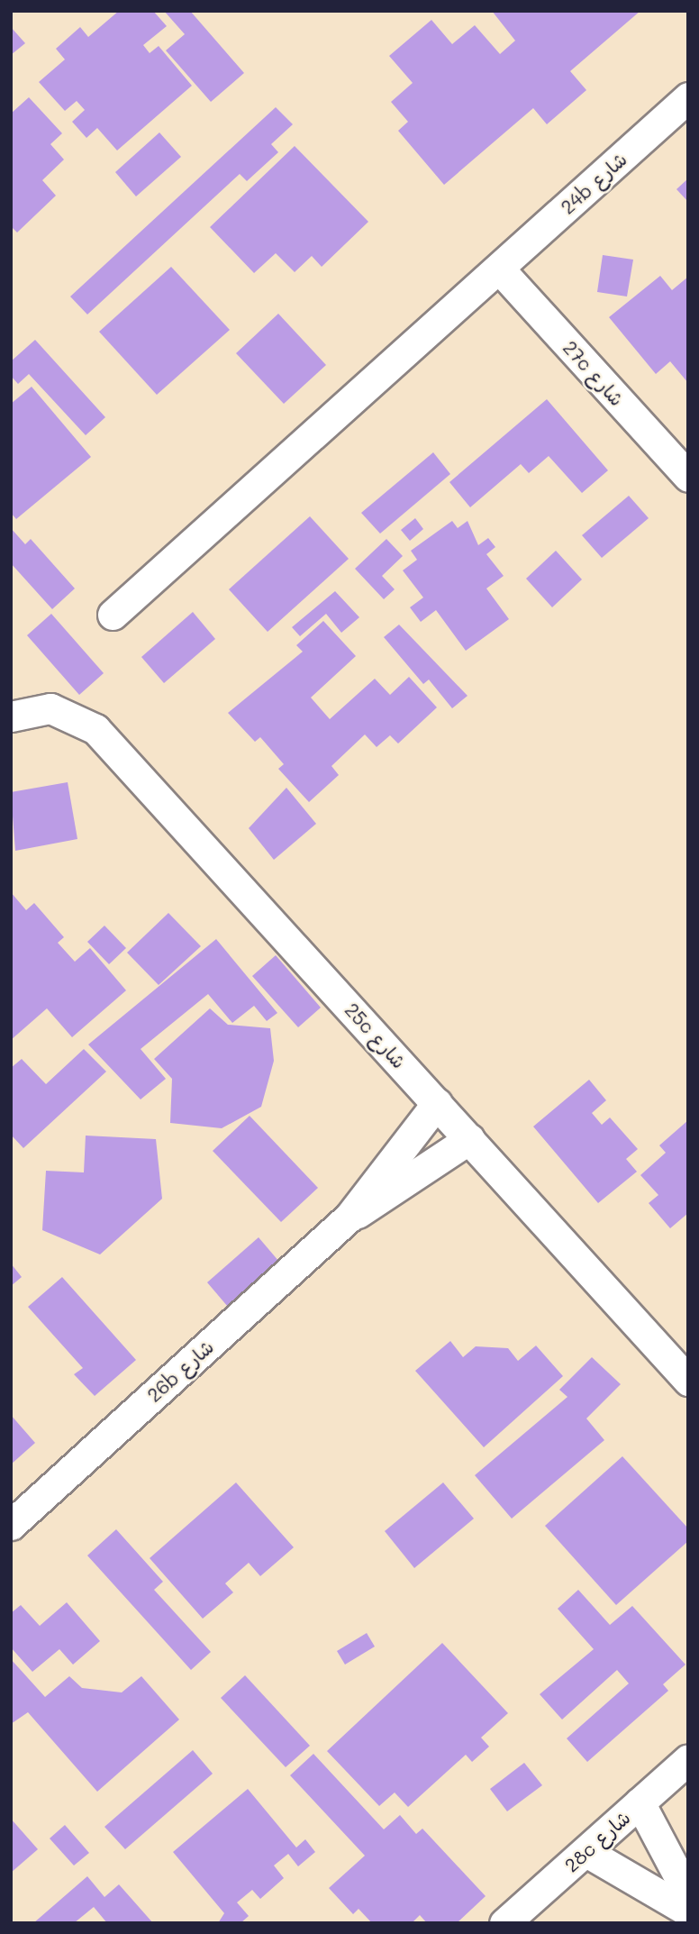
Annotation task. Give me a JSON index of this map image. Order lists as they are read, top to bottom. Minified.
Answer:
{"streets":{"street":["24b شارع","27c شارع","25c شارع","26b شارع","28c شارع"]},"crossings":[["24b شارع","27c شارع"],["25c شارع","26b شارع"]]}
